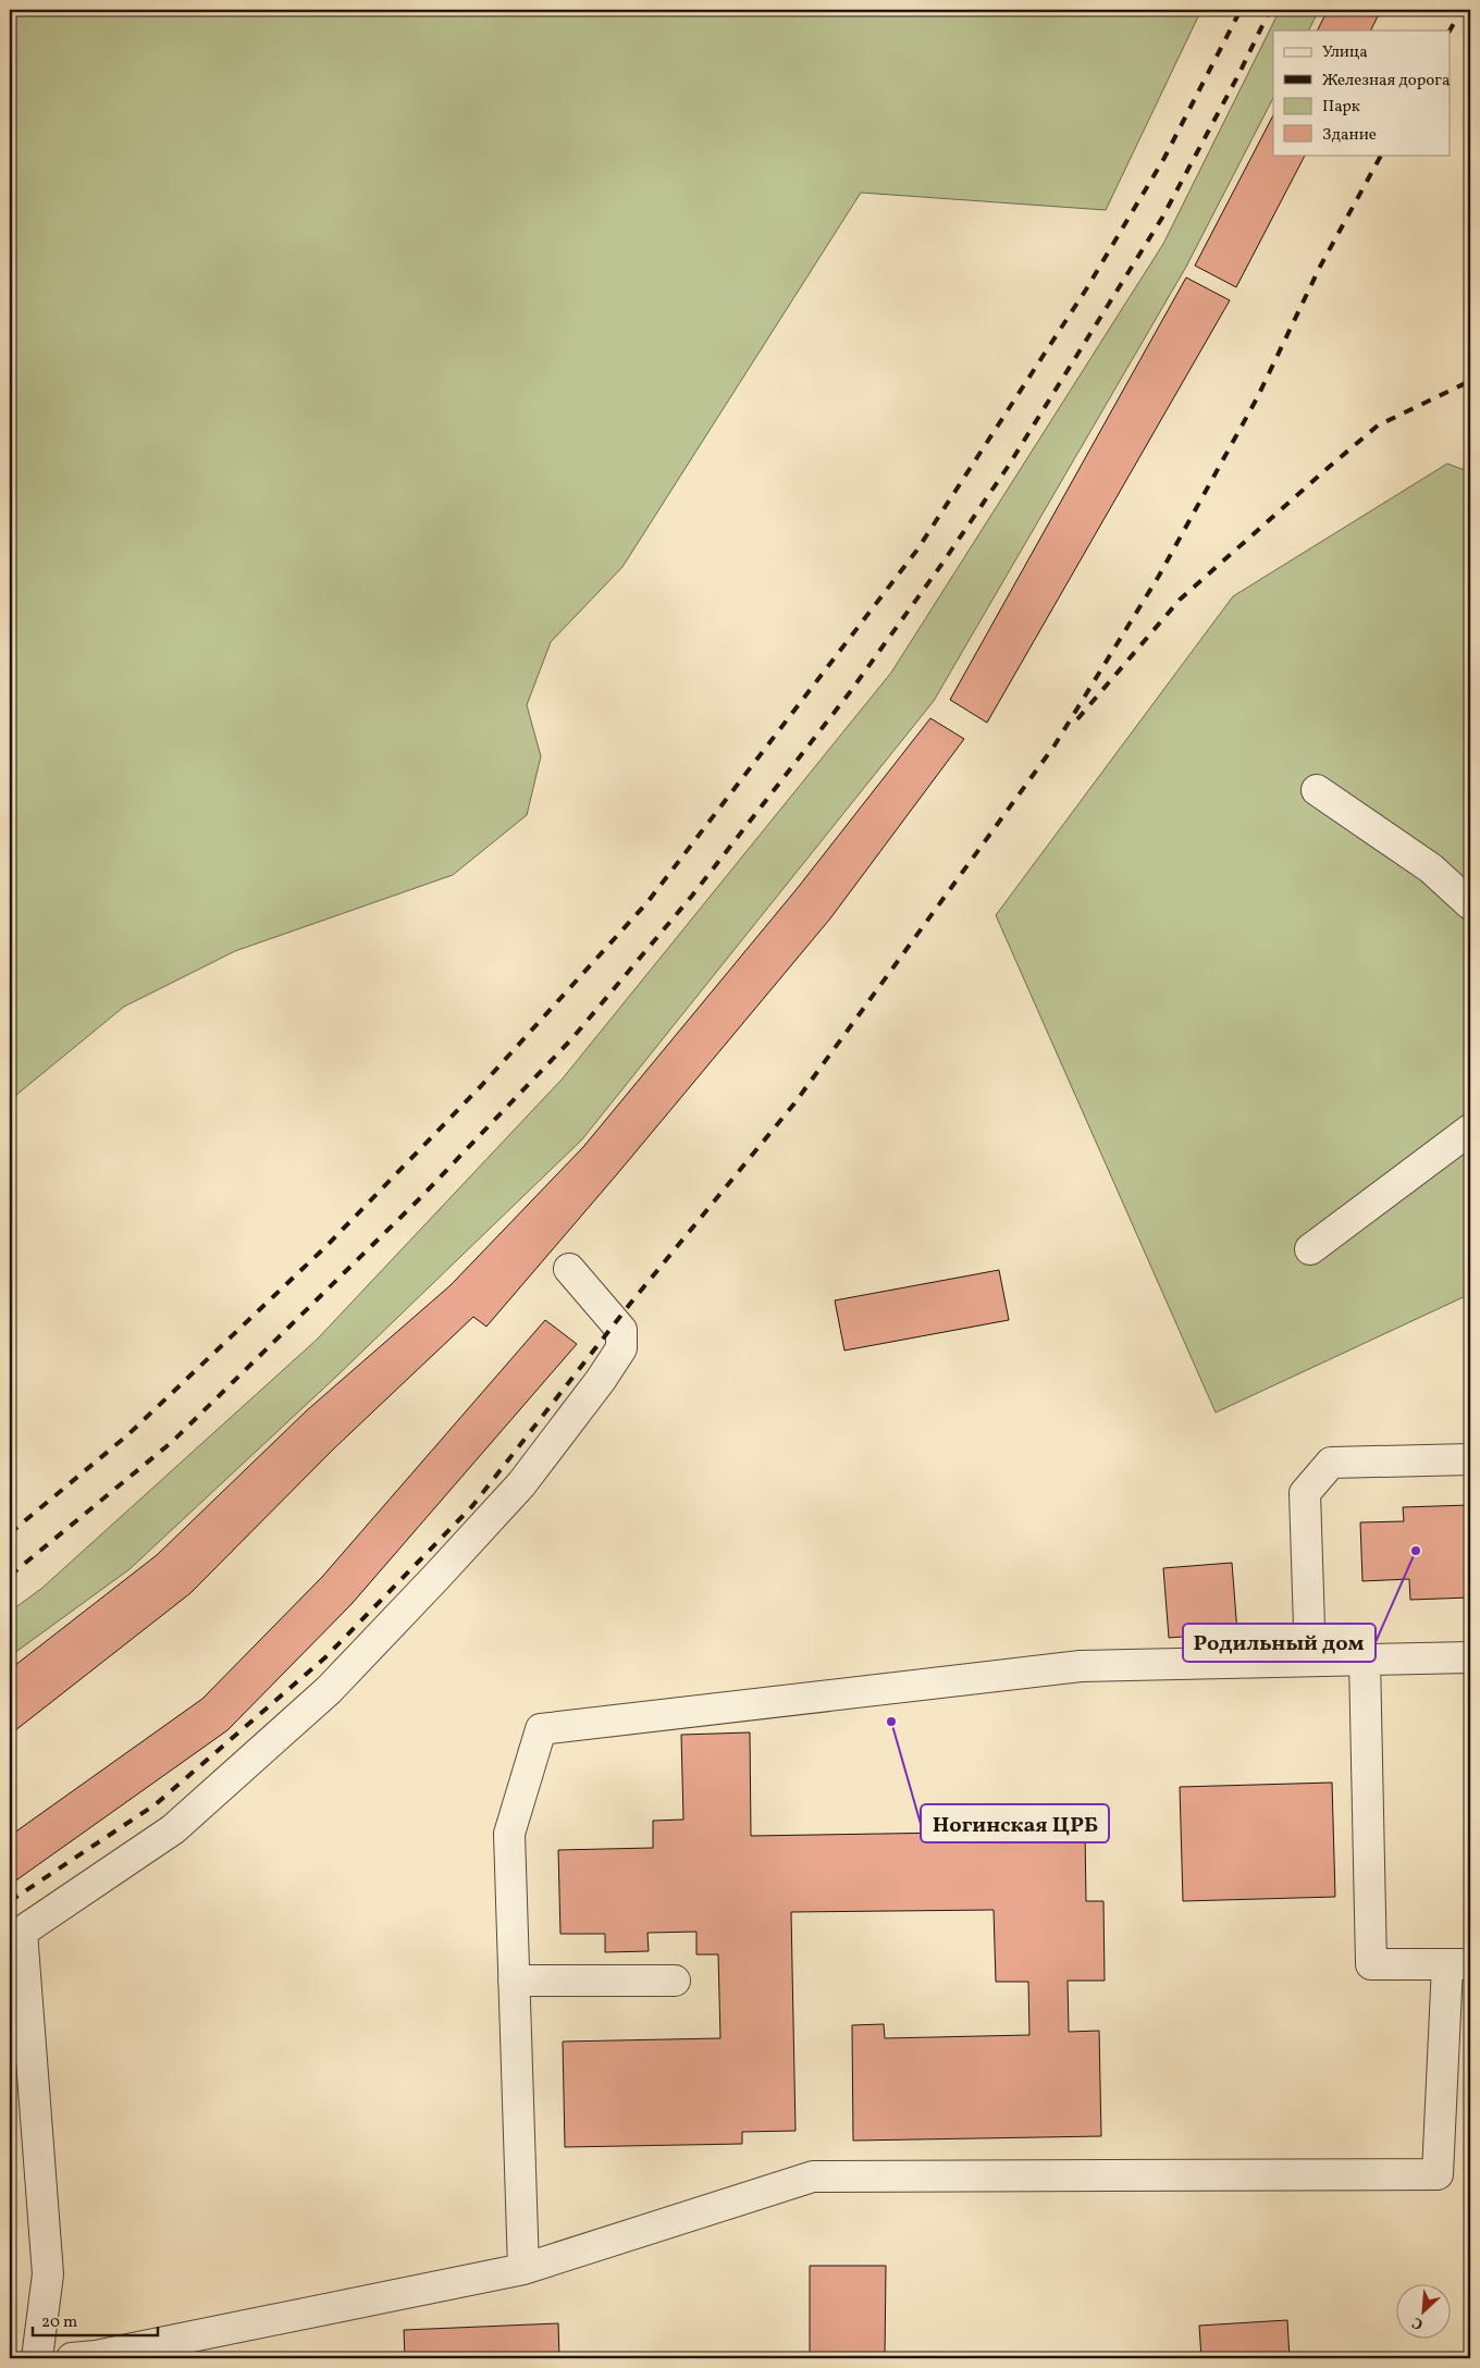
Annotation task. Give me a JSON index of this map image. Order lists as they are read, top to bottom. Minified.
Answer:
{"places":["Родильный дом","Ногинская ЦРБ"],"legend":["Улица","Железная дорога","Парк","Здание"],"scale_bar":"20 m","north":"bottom left"}
